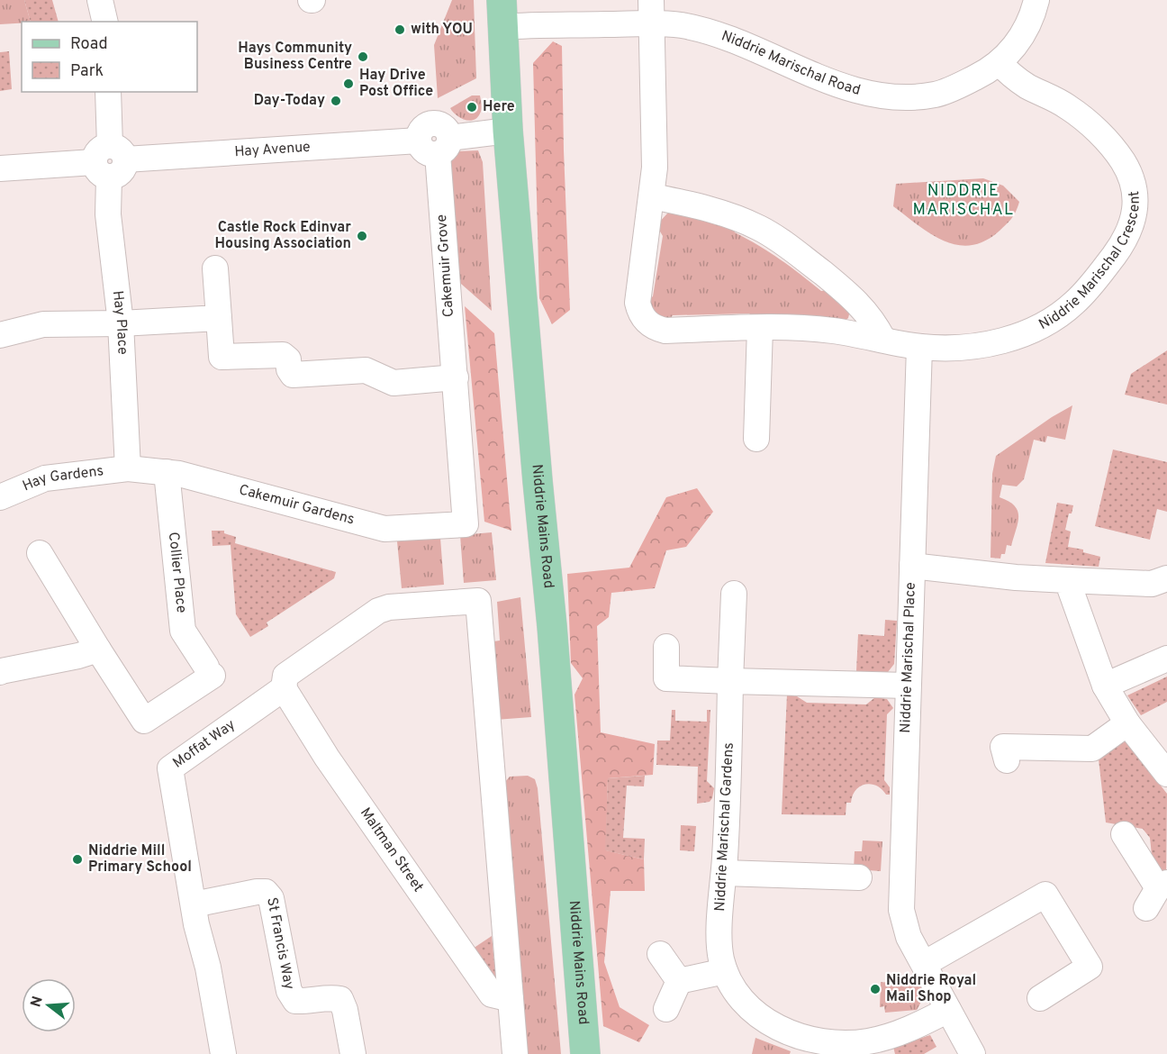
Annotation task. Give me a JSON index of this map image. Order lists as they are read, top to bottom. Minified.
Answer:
{"streets":{"main road":["Niddrie Mains Road"],"street":["Niddrie Marischal Road","Hay Avenue","Niddrie Marischal Crescent","Cakemuir Grove","Hay Place","Hay Gardens","Cakemuir Gardens","Collier Place","Niddrie Marischal Place","Moffat Way","Niddrie Marischal Gardens","Maltman Street","St Francis Way"]},"crossings":[["Niddrie Marischal Road","Niddrie Marischal Crescent"],["Niddrie Marischal Road","Niddrie Mains Road"],["Hay Avenue","Cakemuir Grove"],["Hay Avenue","Hay Place"],["Hay Avenue","Niddrie Mains Road"],["Niddrie Marischal Crescent","Niddrie Marischal Place"],["Cakemuir Grove","Cakemuir Gardens"],["Hay Place","Hay Gardens"],["Hay Place","Cakemuir Gardens"],["Hay Gardens","Cakemuir Gardens"],["Cakemuir Gardens","Collier Place"],["Niddrie Marischal Place","Niddrie Marischal Gardens"],["Moffat Way","Maltman Street"],["Moffat Way","St Francis Way"]],"districts":["NIDDRIE MARISCHAL"],"places":["with YOU","Hays Community Business Centre","Hay Drive Post Office","Day-Today","Here","Castle Rock Edinvar Housing Association","Niddrie Mill Primary School","Niddrie Royal Mail Shop"],"legend":["Road","Park"],"north":"left"}
